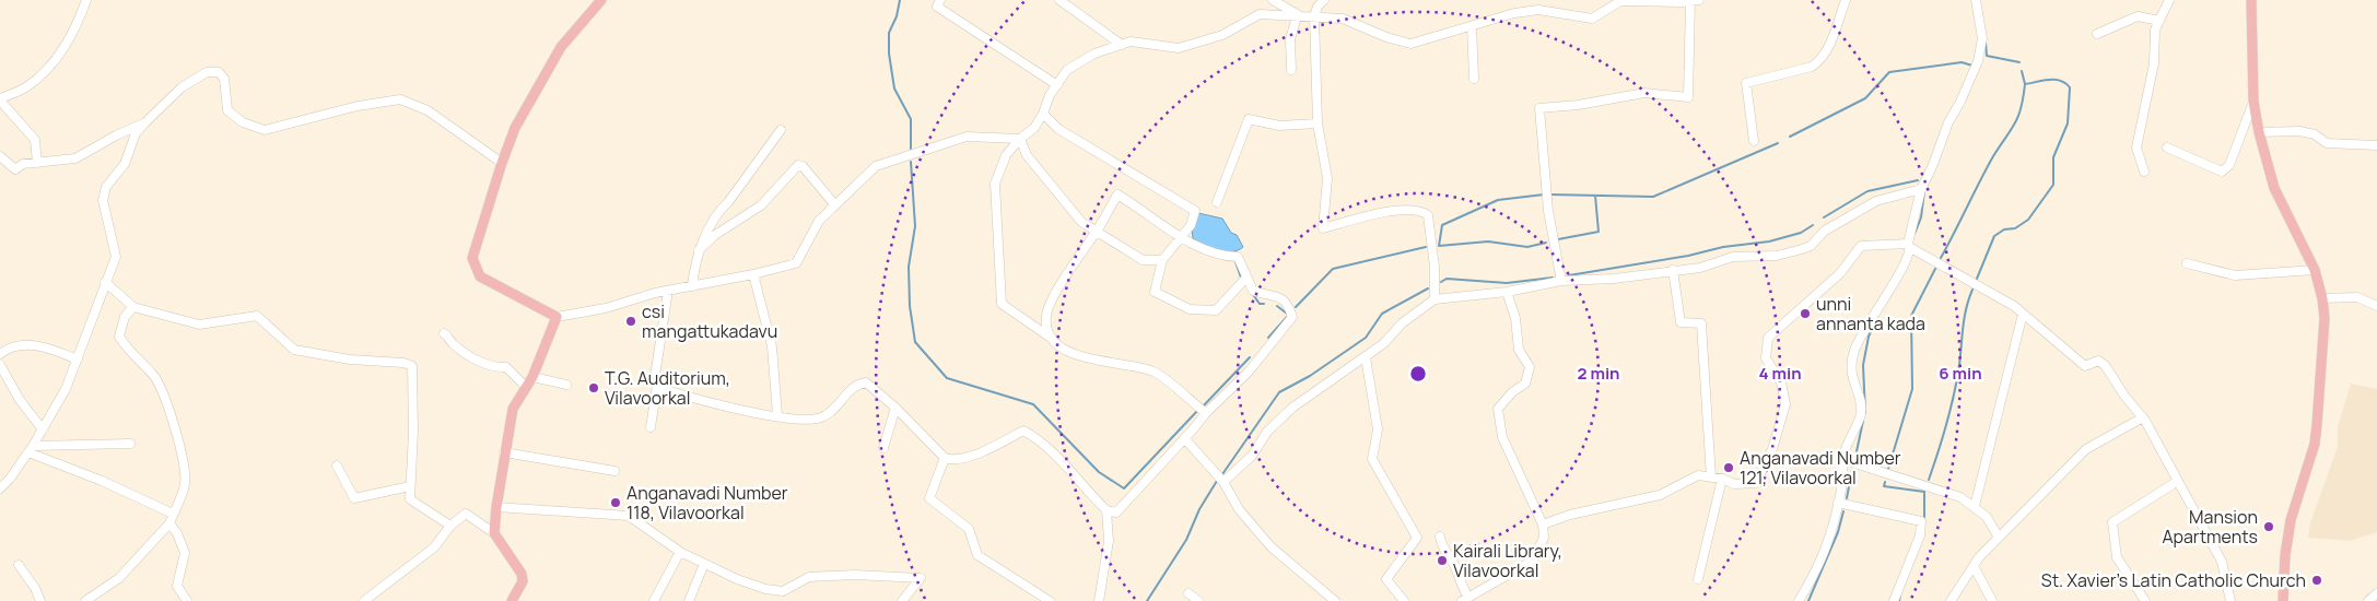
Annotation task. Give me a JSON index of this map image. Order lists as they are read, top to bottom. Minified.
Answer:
{"places":["unni annanta kada","csi mangattukadavu","T.G. Auditorium, Vilavoorkal","Anganavadi Number 121, Vilavoorkal","Anganavadi Number 118, Vilavoorkal","Mansion Apartments","Kairali Library, Vilavoorkal","St. Xavier's Latin Catholic Church"],"rings":["2 min","4 min","6 min"]}
